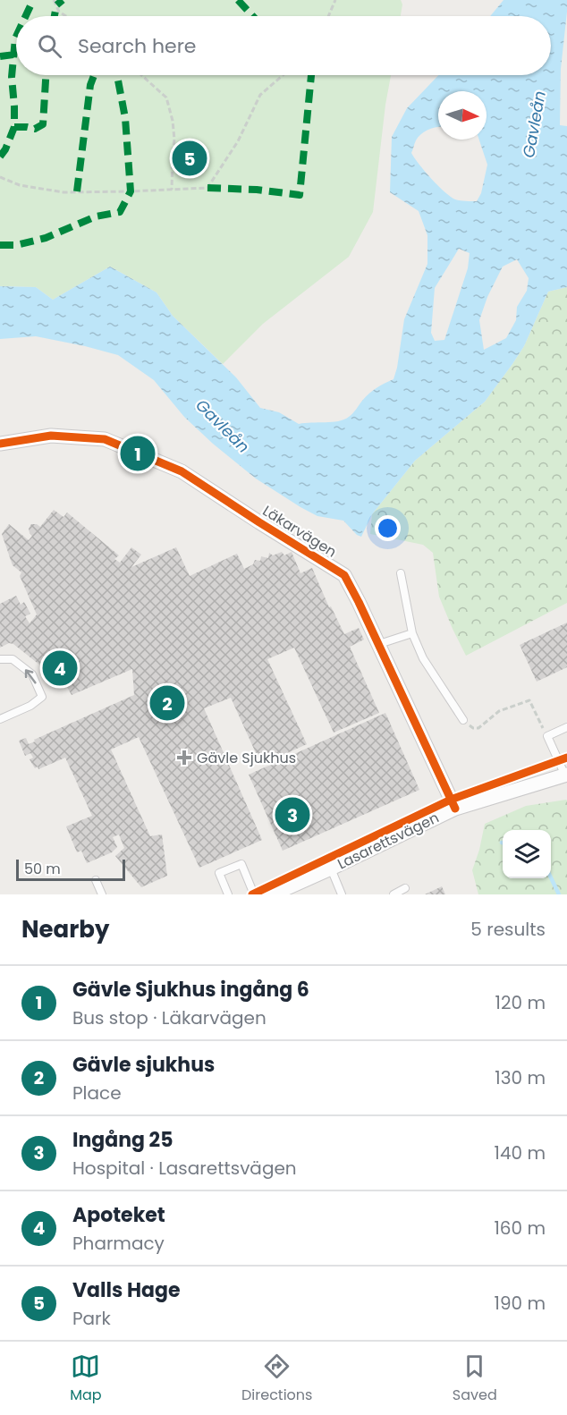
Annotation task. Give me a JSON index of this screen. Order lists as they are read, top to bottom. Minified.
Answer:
{"streets":{"street":["Läkarvägen","Lasarettsvägen"]},"crossings":[["Läkarvägen","Lasarettsvägen"]],"water":["Gavleån"],"places":{"health":["Gävle Sjukhus"]},"scale_bar":"50 m","north":"right","page":{"search":"Search here","pins":["5","1","4","2","3"],"scale":"50 m","heading":["Nearby","5 results"],"list":[{"mark":"1","name":"Gävle Sjukhus ingång 6","note":"Bus stop · Läkarvägen","value":"120 m"},{"mark":"2","name":"Gävle sjukhus","note":"Place","value":"130 m"},{"mark":"3","name":"Ingång 25","note":"Hospital · Lasarettsvägen","value":"140 m"},{"mark":"4","name":"Apoteket","note":"Pharmacy","value":"160 m"},{"mark":"5","name":"Valls Hage","note":"Park","value":"190 m"}],"nav":["Map","Directions","Saved"]}}
